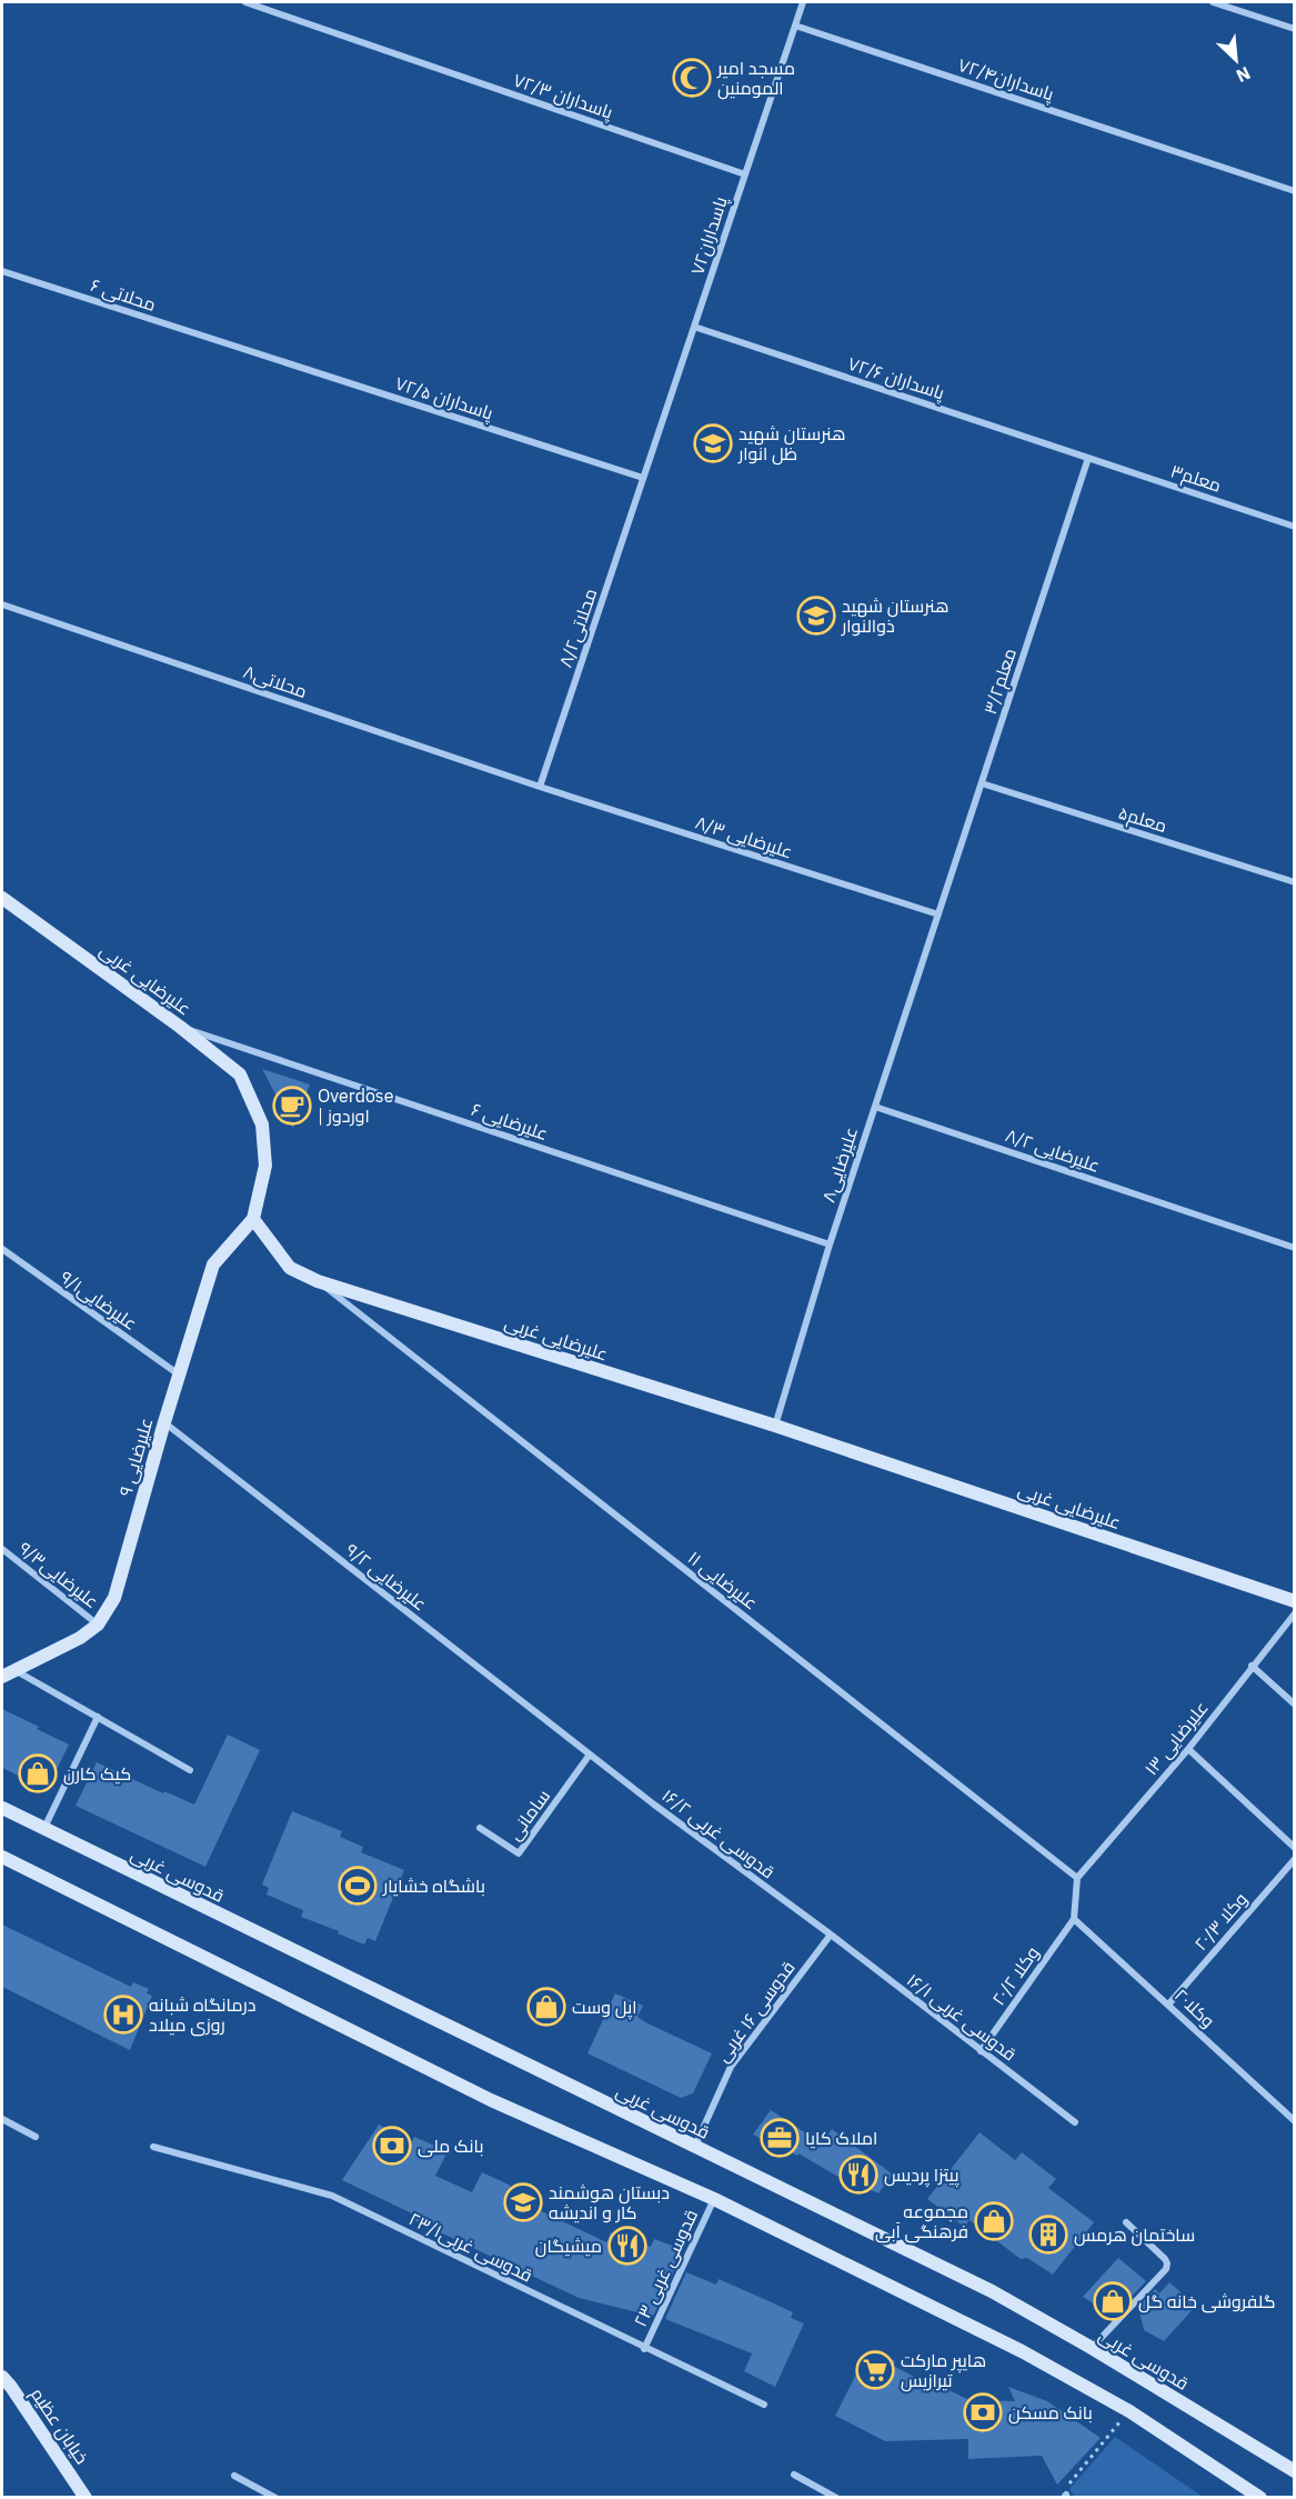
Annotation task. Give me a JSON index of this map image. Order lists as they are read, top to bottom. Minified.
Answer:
{"streets":{"main road":["علیرضایی غربی","۹ علیرضایی","قدوسی غربی","خیابان عظیم"],"street":["پاسداران۷۲/۴","۷۲/۳ پاسداران","پاسداران۷۲","۶ محلاتی","۷۲/۶ پاسداران","۷۲/۵ پاسداران","معلم۳","محلاتی۸/۲","محلاتی۸","معلم۳/۲","معلم۵","۸/۳ علیرضایی","۶ علیرضایی","علیرضایی ۸/۲","علیرضایی۸","علیرضایی۹/۱","علیرضایی۹/۳","۹/۲ علیرضایی","۱۱ علیرضایی","۱۳ علیرضایی","سامانی","۱۶/۲ قدوسی غربی","وکلا ۲۰/۳","وکلا ۲۰/۲","وکلا۲۰","قدوسی ۱۶ غربی","۱۶/۱ قدوسی غربی","قدوسی غربی۲۳/۱","۲۳ قدوسی غربی"]},"crossings":[["پاسداران۷۲/۴","پاسداران۷۲"],["۷۲/۳ پاسداران","پاسداران۷۲"],["پاسداران۷۲","۷۲/۶ پاسداران"],["پاسداران۷۲","۷۲/۵ پاسداران"],["پاسداران۷۲","محلاتی۸/۲"],["۶ محلاتی","۷۲/۵ پاسداران"],["۷۲/۶ پاسداران","معلم۳"],["۷۲/۶ پاسداران","معلم۳/۲"],["۷۲/۵ پاسداران","محلاتی۸/۲"],["معلم۳","معلم۳/۲"],["محلاتی۸/۲","محلاتی۸"],["محلاتی۸/۲","۸/۳ علیرضایی"],["محلاتی۸","۸/۳ علیرضایی"],["معلم۳/۲","معلم۵"],["معلم۳/۲","۸/۳ علیرضایی"],["معلم۳/۲","علیرضایی۸"],["۸/۳ علیرضایی","علیرضایی۸"],["علیرضایی غربی","۶ علیرضایی"],["علیرضایی غربی","علیرضایی۸"],["علیرضایی غربی","۹ علیرضایی"],["علیرضایی غربی","۱۱ علیرضایی"],["۶ علیرضایی","علیرضایی۸"],["علیرضایی ۸/۲","علیرضایی۸"],["علیرضایی۹/۱","۹ علیرضایی"],["۹ علیرضایی","علیرضایی۹/۳"],["۹ علیرضایی","۹/۲ علیرضایی"],["۹/۲ علیرضایی","سامانی"],["۹/۲ علیرضایی","۱۶/۲ قدوسی غربی"],["۱۱ علیرضایی","۱۳ علیرضایی"],["سامانی","۱۶/۲ قدوسی غربی"],["۱۶/۲ قدوسی غربی","قدوسی ۱۶ غربی"],["۱۶/۲ قدوسی غربی","۱۶/۱ قدوسی غربی"],["قدوسی غربی","قدوسی ۱۶ غربی"],["وکلا ۲۰/۳","وکلا۲۰"],["وکلا ۲۰/۲","وکلا۲۰"],["وکلا ۲۰/۲","۱۶/۱ قدوسی غربی"],["قدوسی ۱۶ غربی","۱۶/۱ قدوسی غربی"],["قدوسی غربی۲۳/۱","۲۳ قدوسی غربی"]],"places":{"mosque":["مسجد امیر المومنین"],"school or university":["هنرستان شهید ظل انوار","هنرستان شهید ذوالنوار","دبستان هوشمند کار و اندیشه"],"cafe":["Overdose | اوردوز"],"shop":["کیک کارن","اپل وست","مجموعه فرهنگی آبی","گلفروشی خانه گل"],"sports":["باشگاه خشایار"],"hospital":["درمانگاه شبانه روزی میلاد"],"office":["املاک کایا"],"bank":["بانک ملی","بانک مسکن"],"restaurant":["پیتزا پردیس","میشیگان"],"building":["ساختمان هرمس"],"supermarket":["هایپر مارکت تیرازیس"]},"north":"bottom right"}
